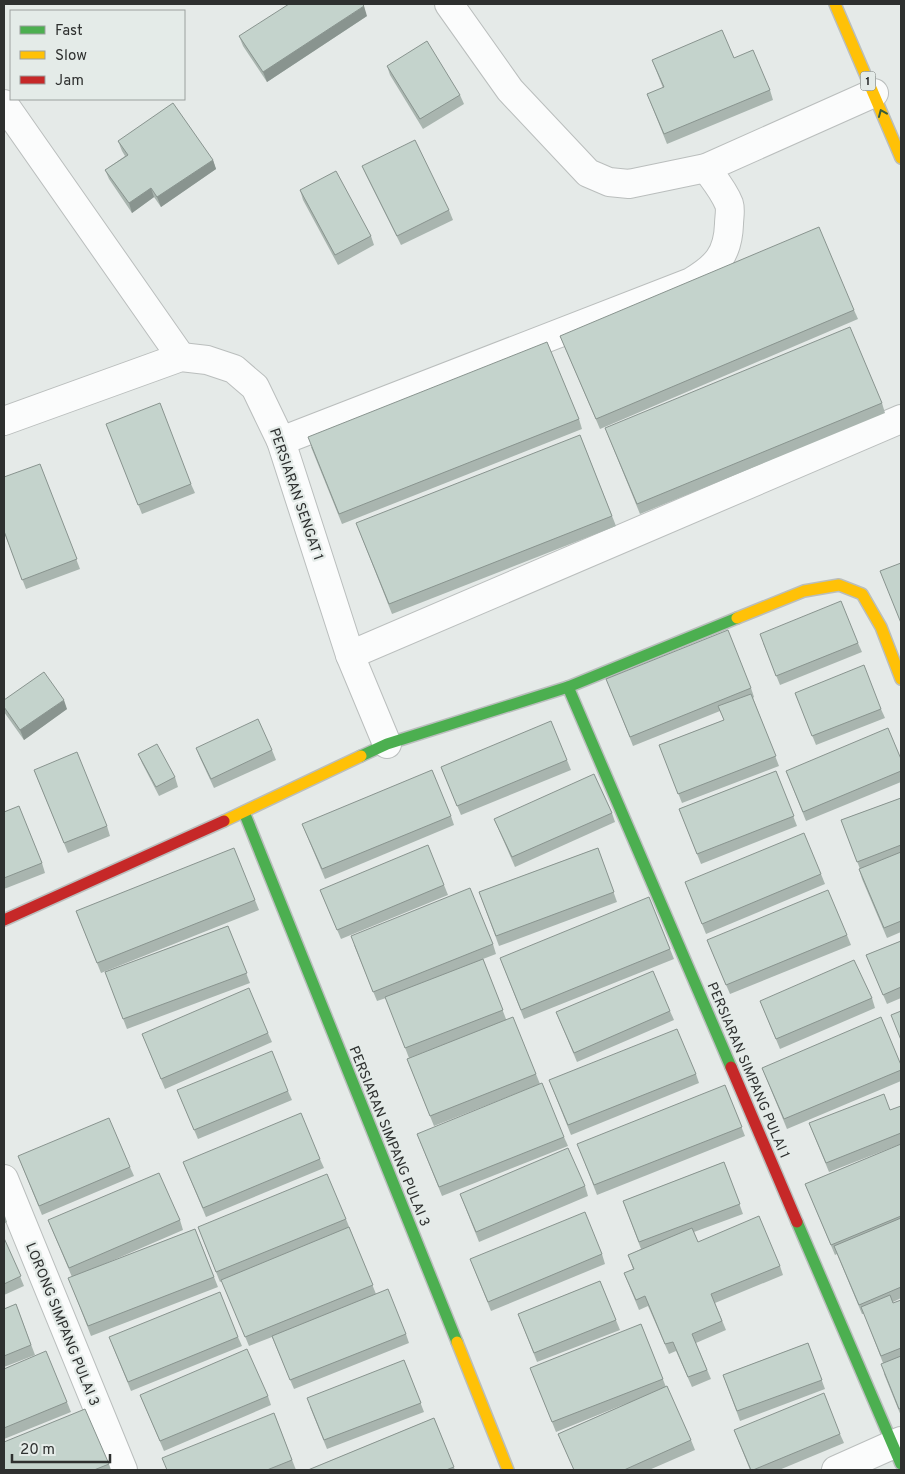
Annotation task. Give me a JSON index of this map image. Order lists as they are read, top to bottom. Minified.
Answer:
{"streets":{"main road":["1","PERSIARAN SIMPANG PULAI 1","PERSIARAN SIMPANG PULAI 3"],"street":["PERSIARAN SENGAT 1","LORONG SIMPANG PULAI 3"]},"legend":["Fast","Slow","Jam"],"scale_bar":"20 m"}
